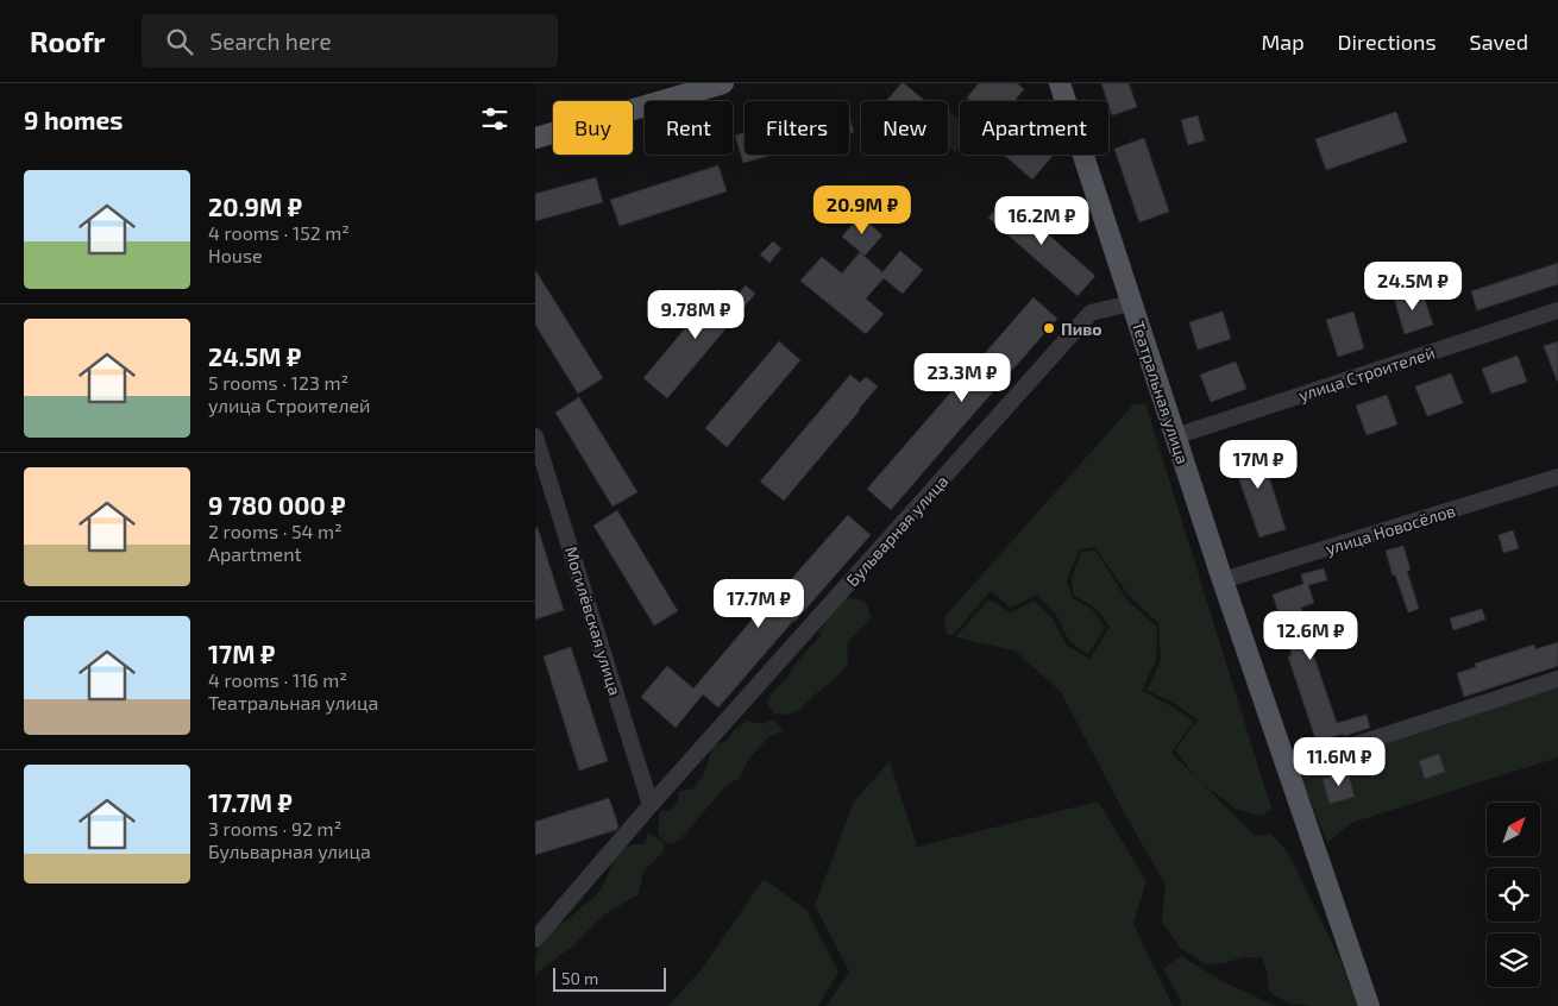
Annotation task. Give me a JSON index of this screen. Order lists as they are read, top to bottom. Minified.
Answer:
{"streets":{"main road":["Театральная улица"],"street":["улица Строителей","улица Новосёлов","Бульварная улица","Могилёвская улица"]},"crossings":[["улица Строителей","Театральная улица"],["Театральная улица","улица Новосёлов"],["Театральная улица","Бульварная улица"],["Бульварная улица","Могилёвская улица"]],"places":["Пиво"],"scale_bar":"50 m","north":"top right","page":{"header":"Roofr","search":"Search here","nav":["Map","Directions","Saved"],"heading":"9 homes","chip":["Buy","Rent","Filters","New","Apartment"],"list":[{"name":"20.9M ₽","note":"4 rooms · 152 m² · House"},{"name":"24.5M ₽","note":"5 rooms · 123 m² · улица Строителей"},{"name":"9 780 000 ₽","note":"2 rooms · 54 m² · Apartment"},{"name":"17M ₽","note":"4 rooms · 116 m² · Театральная улица"},{"name":"17.7M ₽","note":"3 rooms · 92 m² · Бульварная улица"}],"price":["20.9M ₽","16.2M ₽","24.5M ₽","9.78M ₽","23.3M ₽","17M ₽","17.7M ₽","12.6M ₽","11.6M ₽"],"scale":"50 m"}}
